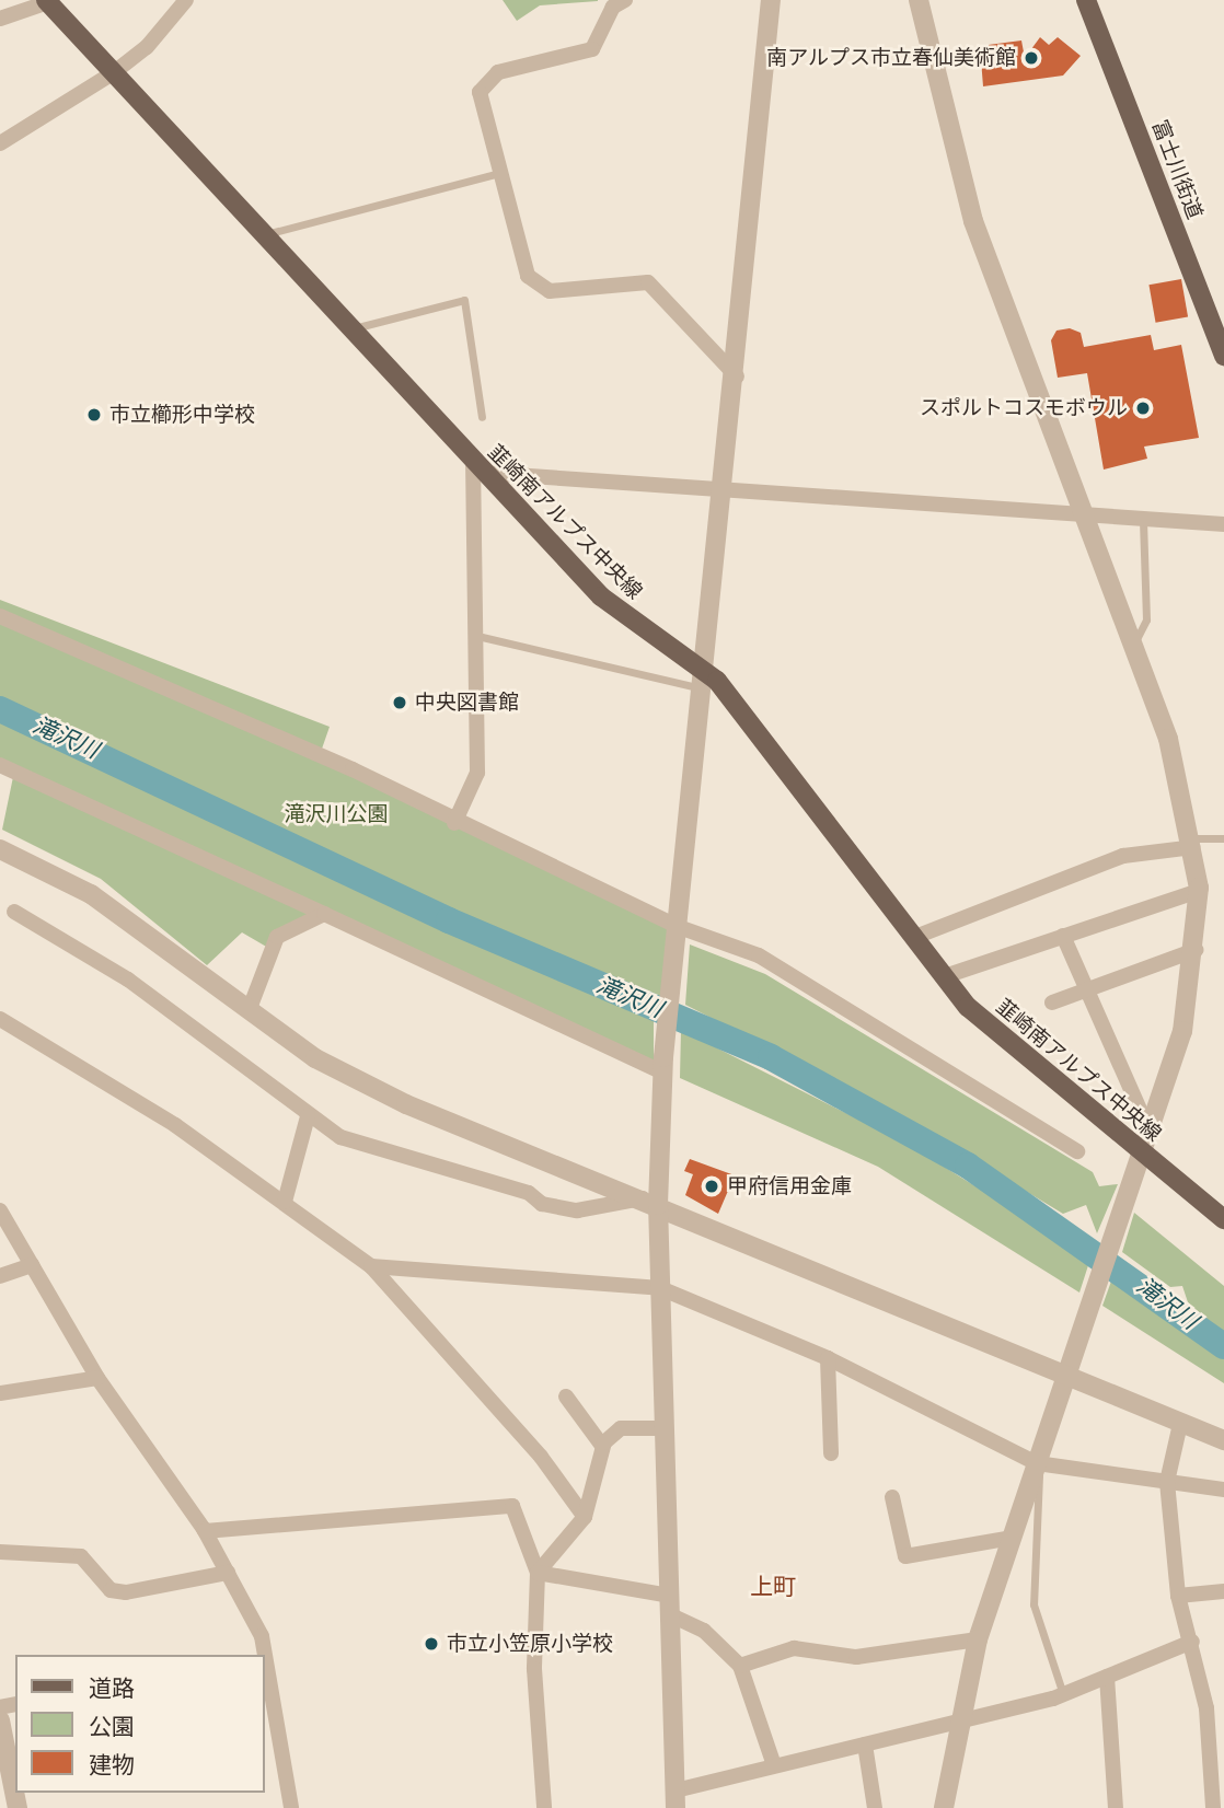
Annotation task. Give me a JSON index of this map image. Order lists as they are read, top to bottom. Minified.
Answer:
{"streets":{"main road":["富士川街道","韮崎南アルプス中央線"]},"districts":["上町"],"water":["滝沢川"],"parks":["滝沢川公園"],"places":["南アルプス市立春仙美術館","スポルトコスモボウル","市立櫛形中学校","中央図書館","甲府信用金庫","市立小笠原小学校"],"legend":["道路","公園","建物"]}
